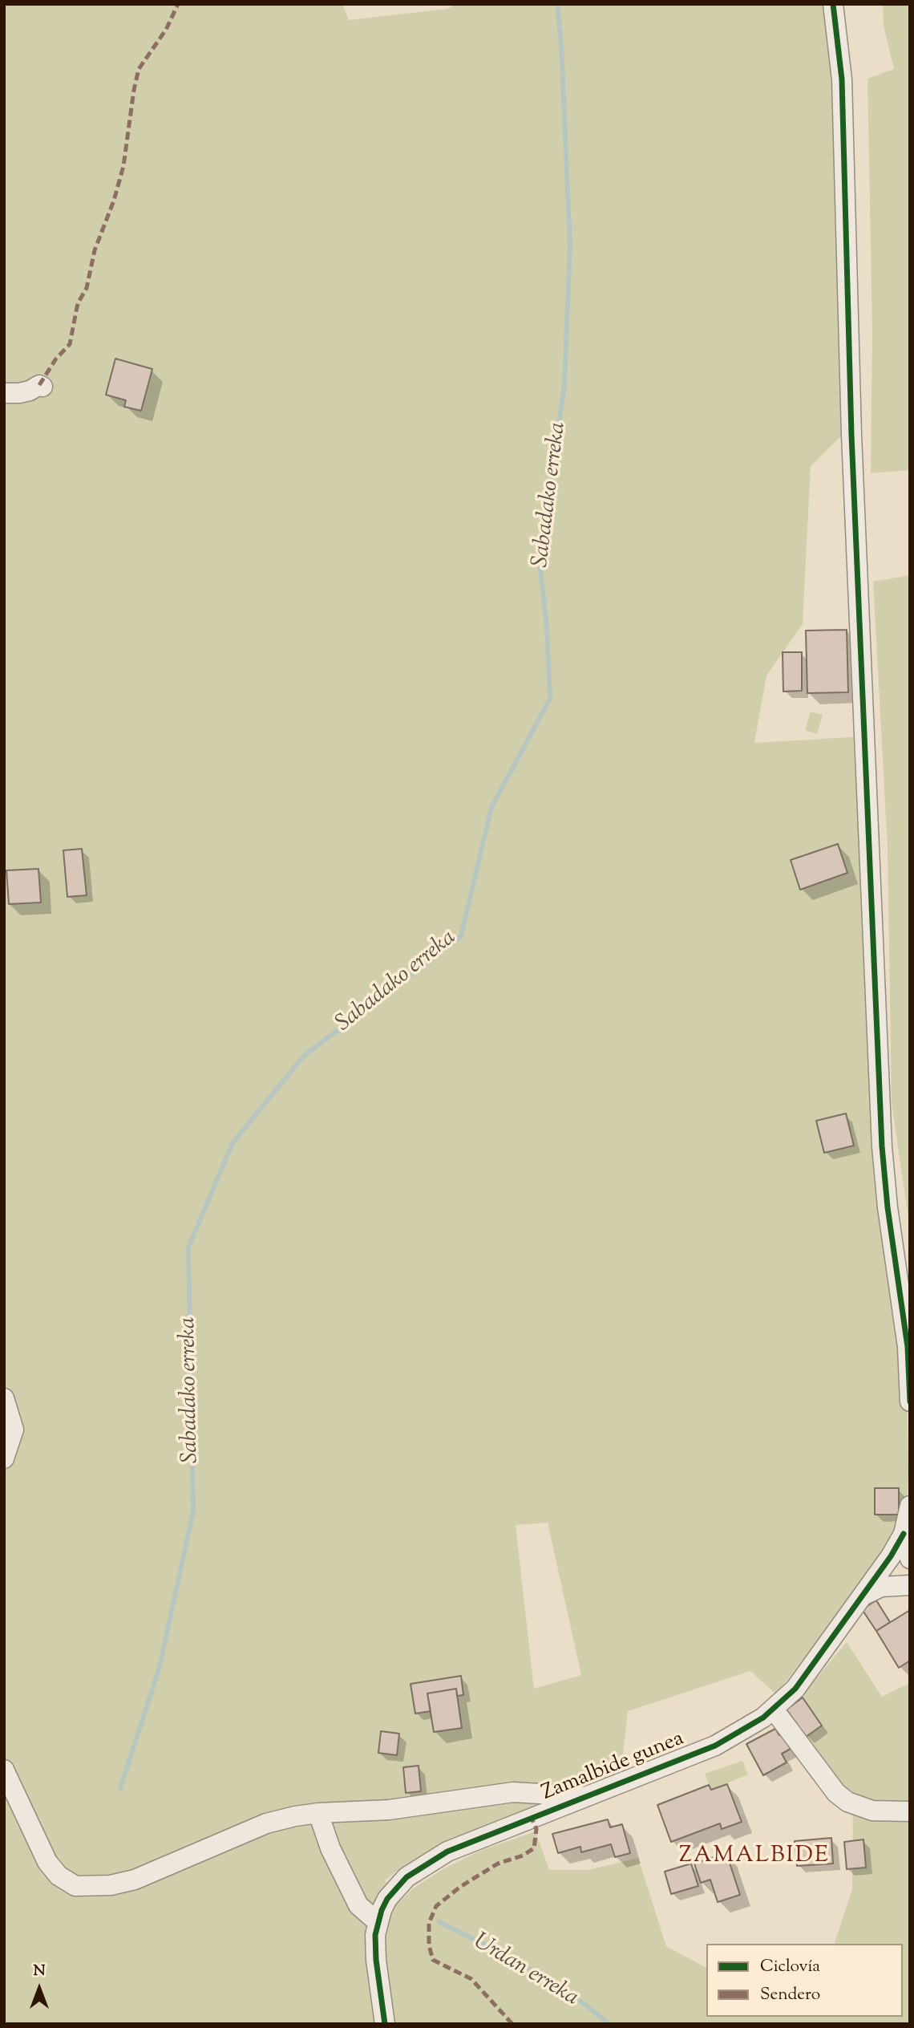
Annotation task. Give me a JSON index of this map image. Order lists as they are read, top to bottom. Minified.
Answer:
{"streets":{"street":["Zamalbide gunea"]},"districts":["ZAMALBIDE"],"water":["Sabadako erreka","Urdan erreka"],"legend":["Ciclovía","Sendero"],"north":"top"}
